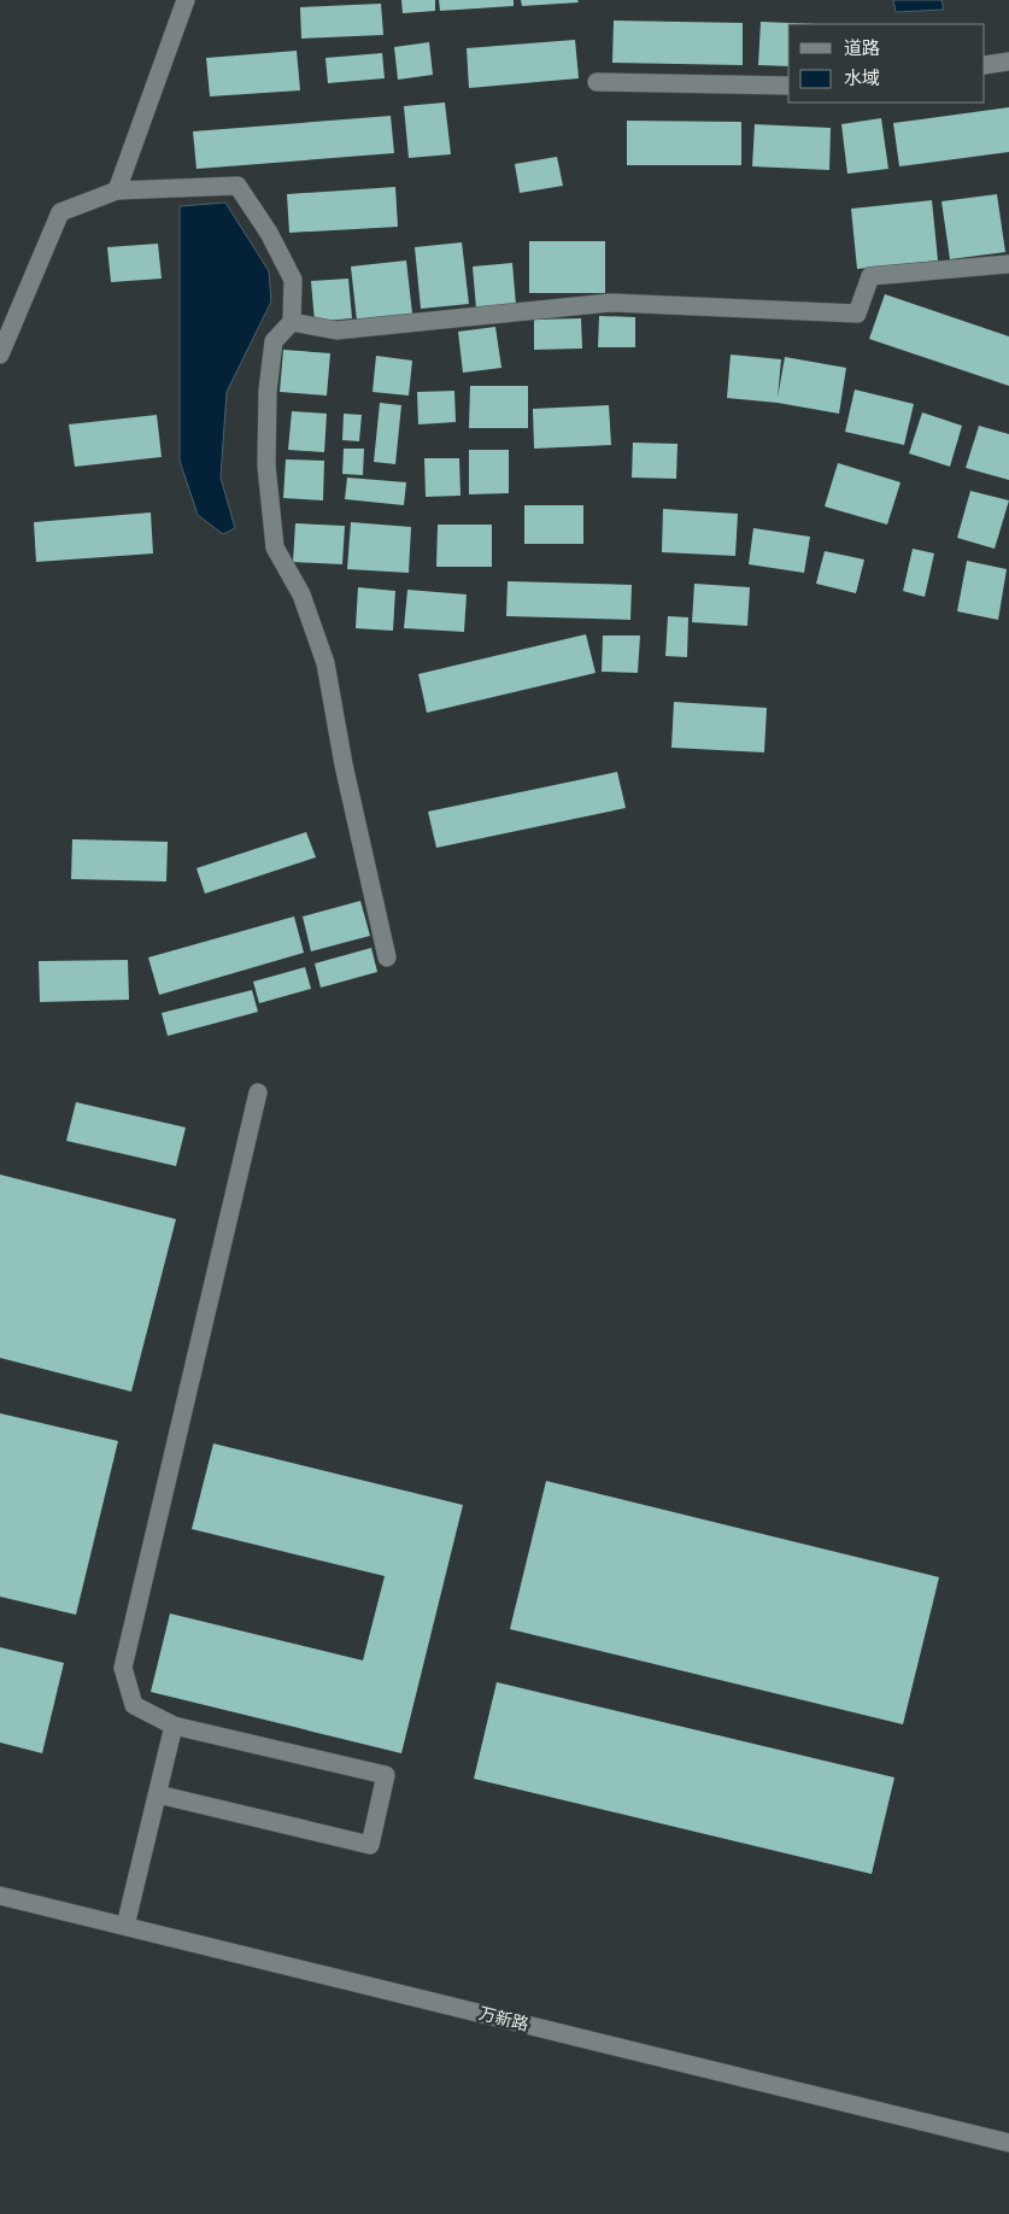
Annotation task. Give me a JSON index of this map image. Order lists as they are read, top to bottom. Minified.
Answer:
{"streets":{"street":["万新路"]},"legend":["道路","水域"]}
